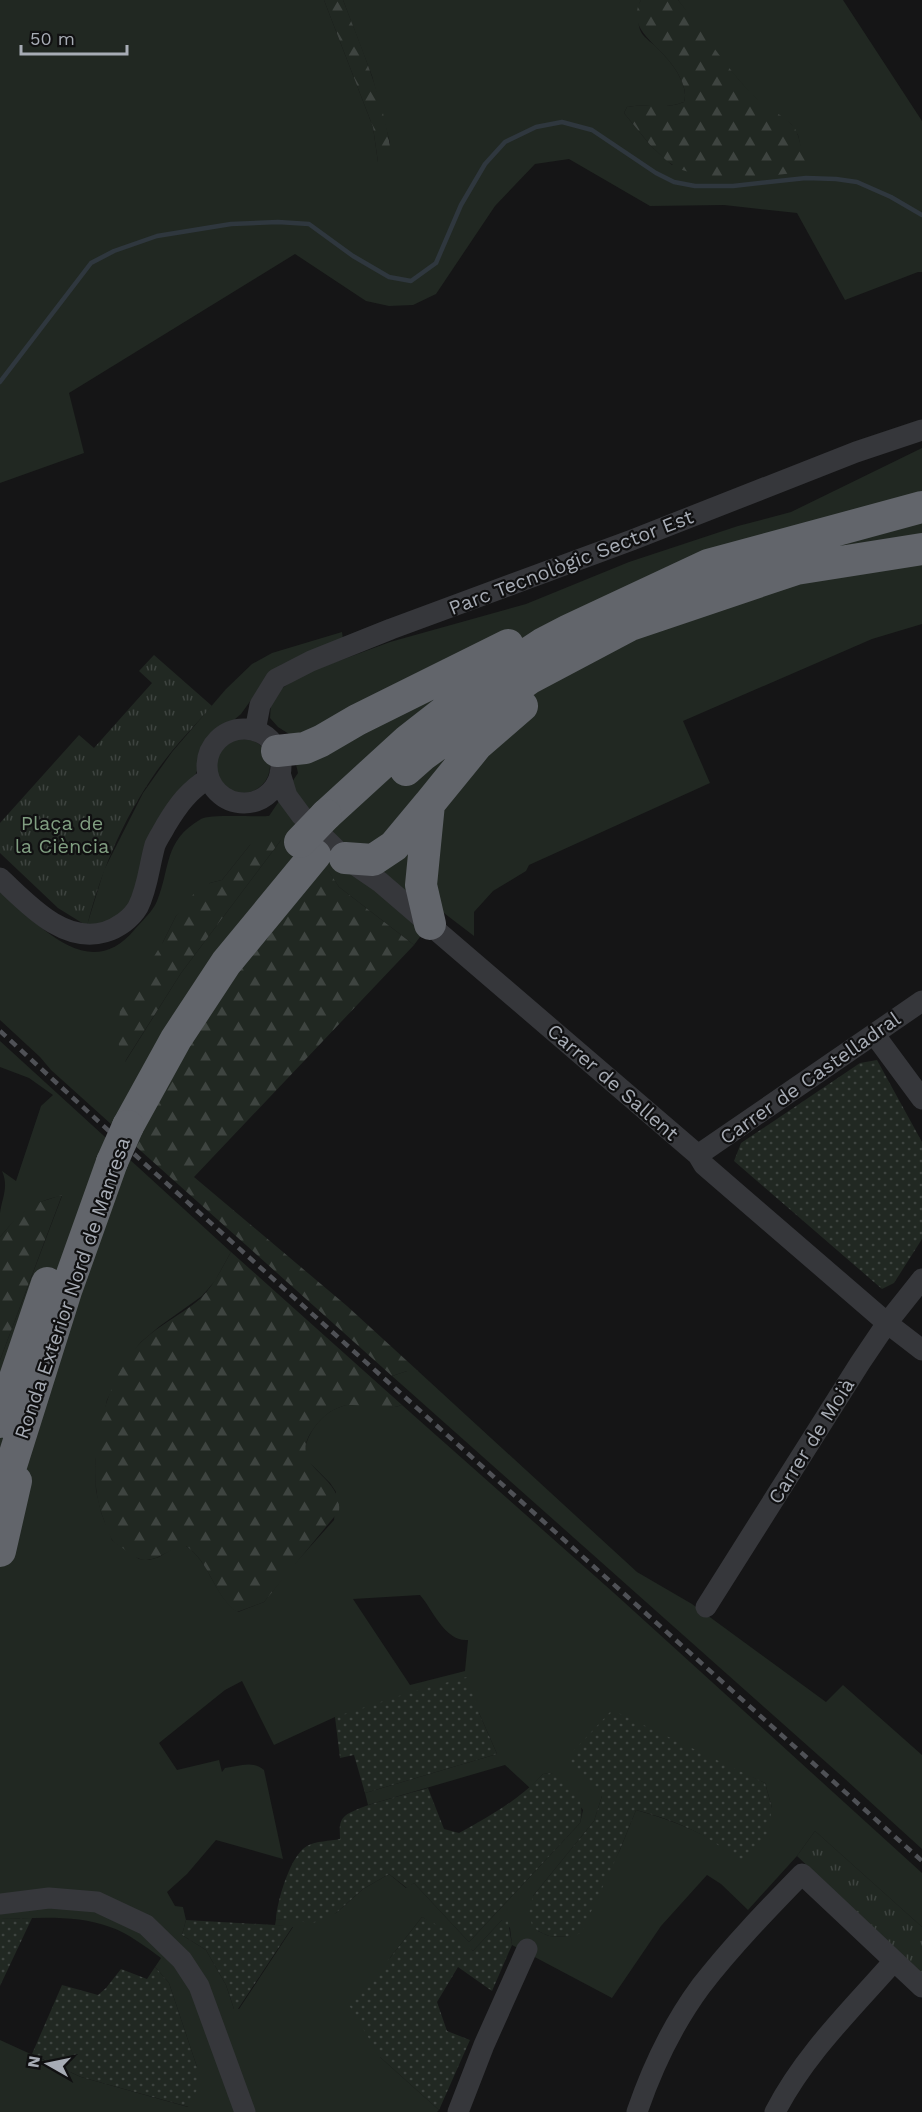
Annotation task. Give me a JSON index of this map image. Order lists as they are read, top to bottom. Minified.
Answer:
{"streets":{"highway":["Ronda Exterior Nord de Manresa"],"street":["Parc Tecnològic Sector Est","Carrer de Castelladral","Carrer de Sallent","Carrer de Moià"]},"crossings":[["Parc Tecnològic Sector Est","Carrer de Sallent"],["Carrer de Castelladral","Carrer de Sallent"],["Carrer de Sallent","Ronda Exterior Nord de Manresa"],["Carrer de Sallent","Carrer de Moià"]],"parks":["Plaça de la Ciència"],"scale_bar":"50 m","north":"left"}
